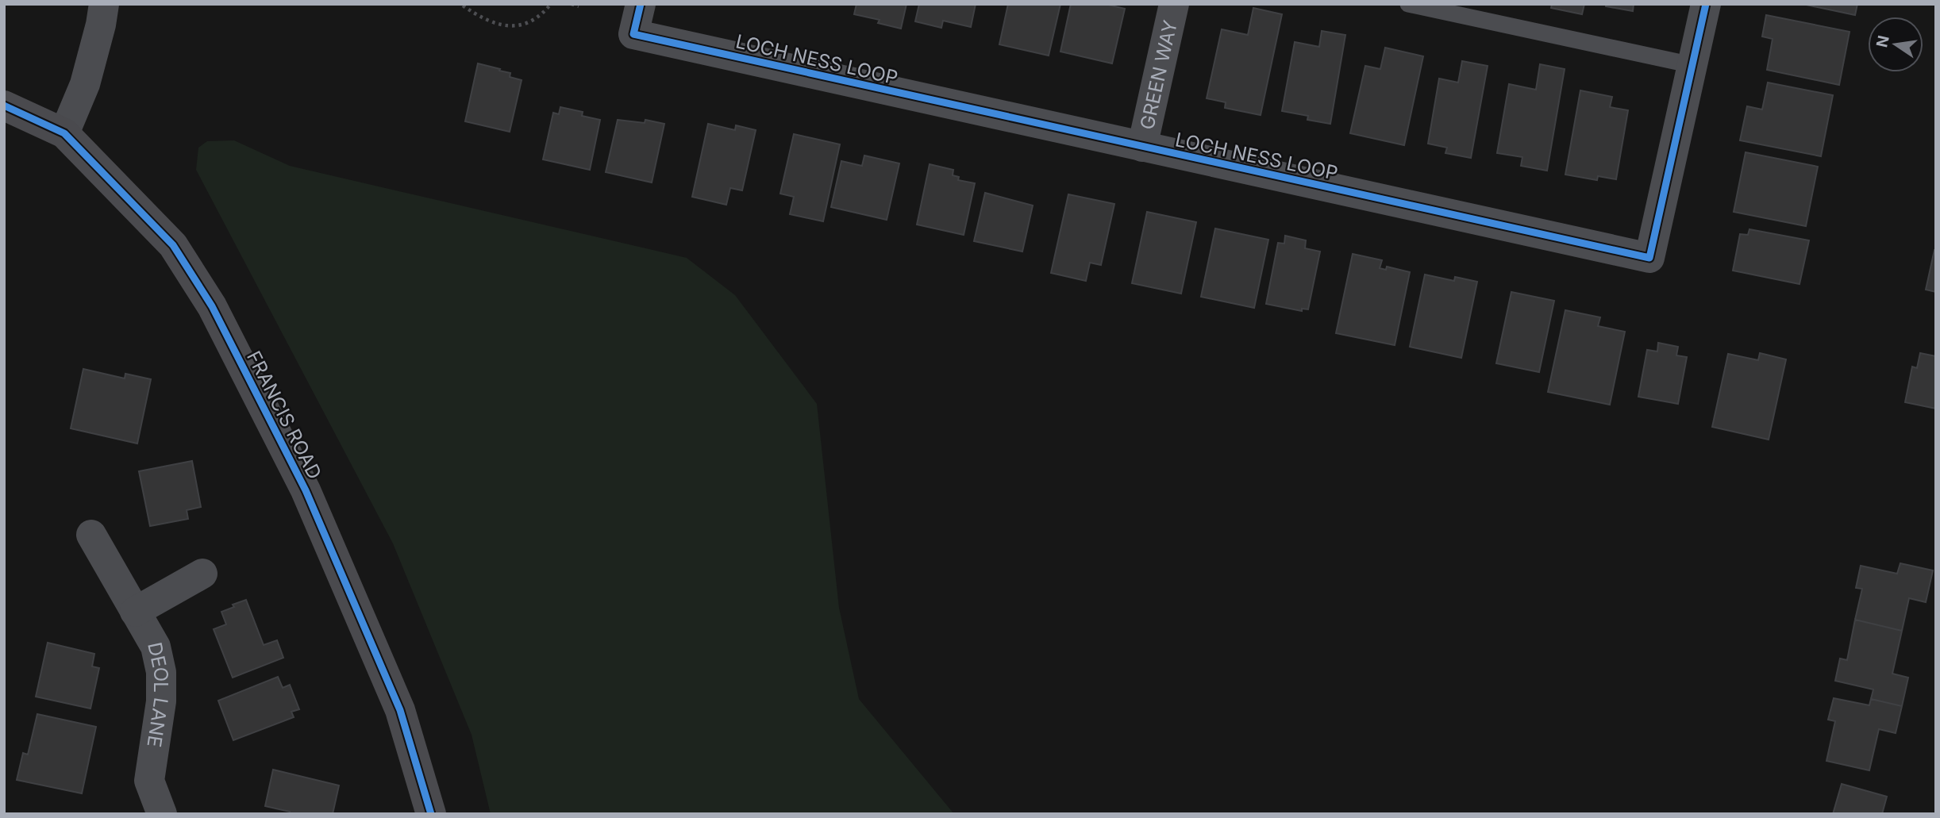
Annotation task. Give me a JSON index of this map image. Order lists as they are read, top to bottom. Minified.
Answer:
{"streets":{"street":["LOCH NESS LOOP","GREEN WAY","FRANCIS ROAD","DEOL LANE"]},"crossings":[["LOCH NESS LOOP","GREEN WAY"]],"north":"left"}
